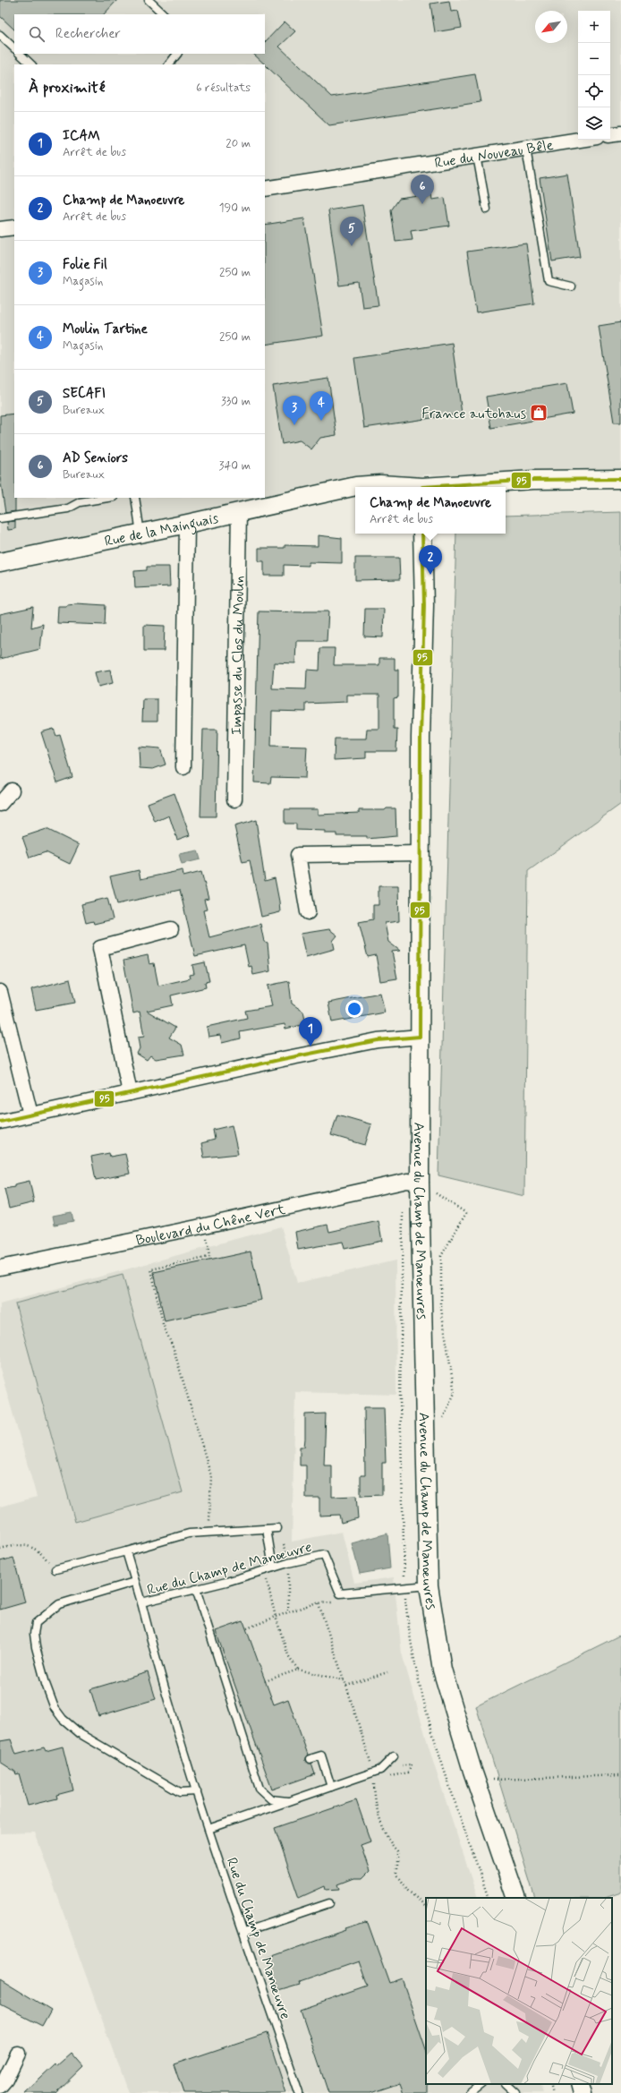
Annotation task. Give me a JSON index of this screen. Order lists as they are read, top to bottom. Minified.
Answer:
{"streets":{"street":["Rue du Nouveau Bêle","Rue de la Mainguais","Impasse du Clos du Moulin","Avenue du Champ de Manœuvres","Boulevard du Chêne Vert"],"lane":["Rue du Champ de Manœuvre"]},"crossings":[["Rue de la Mainguais","Impasse du Clos du Moulin"],["Avenue du Champ de Manœuvres","Boulevard du Chêne Vert"],["Avenue du Champ de Manœuvres","Rue du Champ de Manœuvre"]],"places":{"shop":["France autohaus"]},"lines":["transit line 95"],"north":"bottom left","page":{"map_buttons":["+","−"],"search":"Rechercher","heading":["À proximité","6 résultats"],"list":[{"mark":"1","name":"ICAM","note":"Arrêt de bus","value":"20 m"},{"mark":"2","name":"Champ de Manoeuvre","note":"Arrêt de bus","value":"190 m"},{"mark":"3","name":"Folie Fil","note":"Magasin","value":"250 m"},{"mark":"4","name":"Moulin Tartine","note":"Magasin","value":"250 m"},{"mark":"5","name":"SECAFI","note":"Bureaux","value":"330 m"},{"mark":"6","name":"AD Seniors","note":"Bureaux","value":"340 m"}],"pins":["6","5","4","3","2","1"],"popup":["Champ de Manoeuvre","Arrêt de bus"]}}
